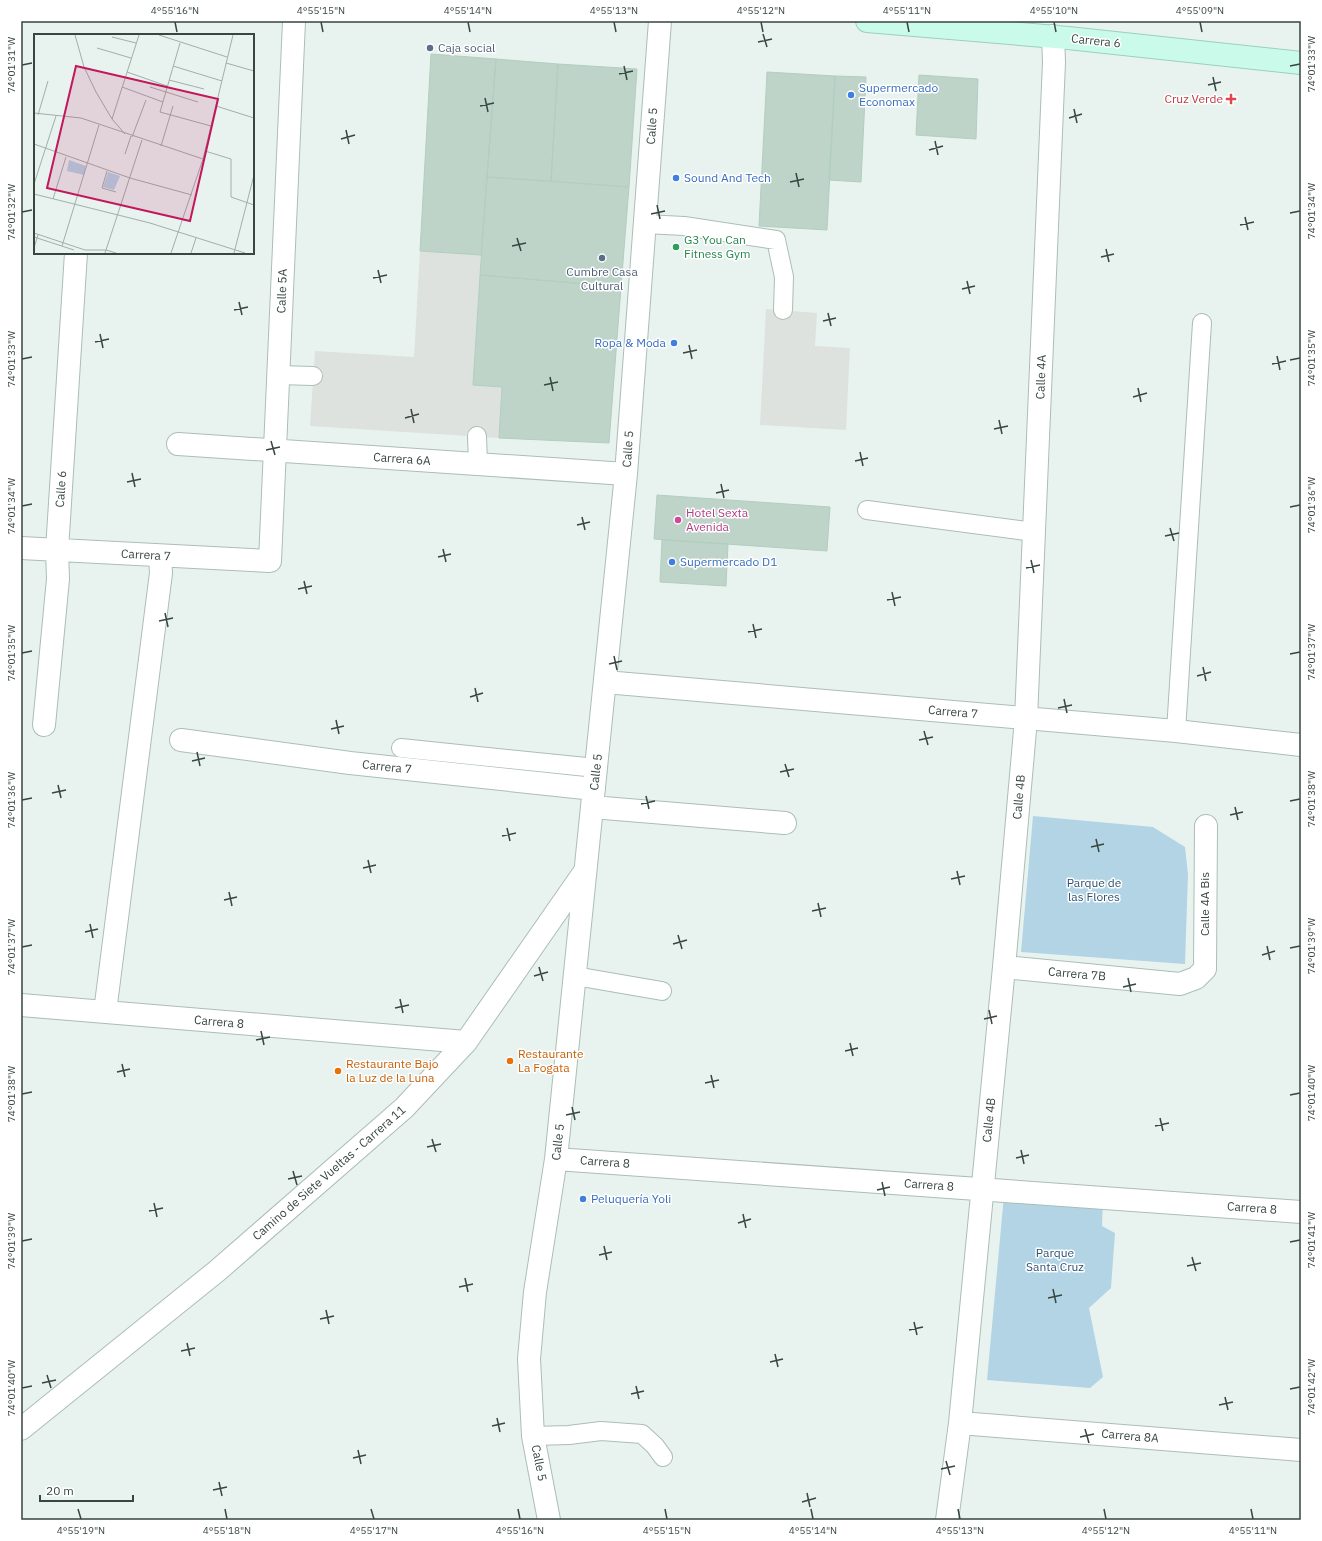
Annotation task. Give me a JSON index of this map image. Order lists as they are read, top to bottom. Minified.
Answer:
{"streets":{"main road":["Carrera 6"],"street":["Calle 5","Calle 5A","Calle 4A","Carrera 6A","Calle 6","Carrera 7","Calle 4B","Calle 4A Bis","Carrera 7B","Carrera 8","Camino de Siete Vueltas - Carrera 11","Carrera 8A"]},"crossings":[["Carrera 6","Calle 4A"],["Calle 5","Carrera 6A"],["Calle 5","Carrera 7"],["Calle 5","Carrera 8"],["Calle 5","Camino de Siete Vueltas - Carrera 11"],["Calle 5A","Carrera 6A"],["Calle 5A","Carrera 7"],["Calle 4A","Carrera 7"],["Calle 4A","Calle 4B"],["Calle 6","Carrera 7"],["Carrera 7","Calle 4B"],["Calle 4B","Carrera 7B"],["Calle 4B","Carrera 8"],["Calle 4B","Carrera 8A"],["Calle 4A Bis","Carrera 7B"],["Carrera 8","Camino de Siete Vueltas - Carrera 11"]],"parks":["Parque de las Flores","Parque Santa Cruz"],"places":{"other":["Caja social","Supermercado Economax","Sound And Tech","G3 You Can Fitness Gym","Cumbre Casa Cultural","Ropa & Moda","Hotel Sexta Avenida","Supermercado D1","Restaurante La Fogata","Restaurante Bajo la Luz de la Luna","Peluquería Yoli"],"health":["Cruz Verde"]},"scale_bar":"20 m","coordinates":["4°55'16\"N","4°55'15\"N","4°55'14\"N","4°55'13\"N","4°55'12\"N","4°55'11\"N","4°55'10\"N","4°55'09\"N","74°01'33\"W","74°01'31\"W","74°01'34\"W","74°01'32\"W","74°01'35\"W","74°01'36\"W","74°01'37\"W","74°01'38\"W","74°01'39\"W","74°01'40\"W","74°01'41\"W","74°01'42\"W","4°55'19\"N","4°55'18\"N","4°55'17\"N"]}
